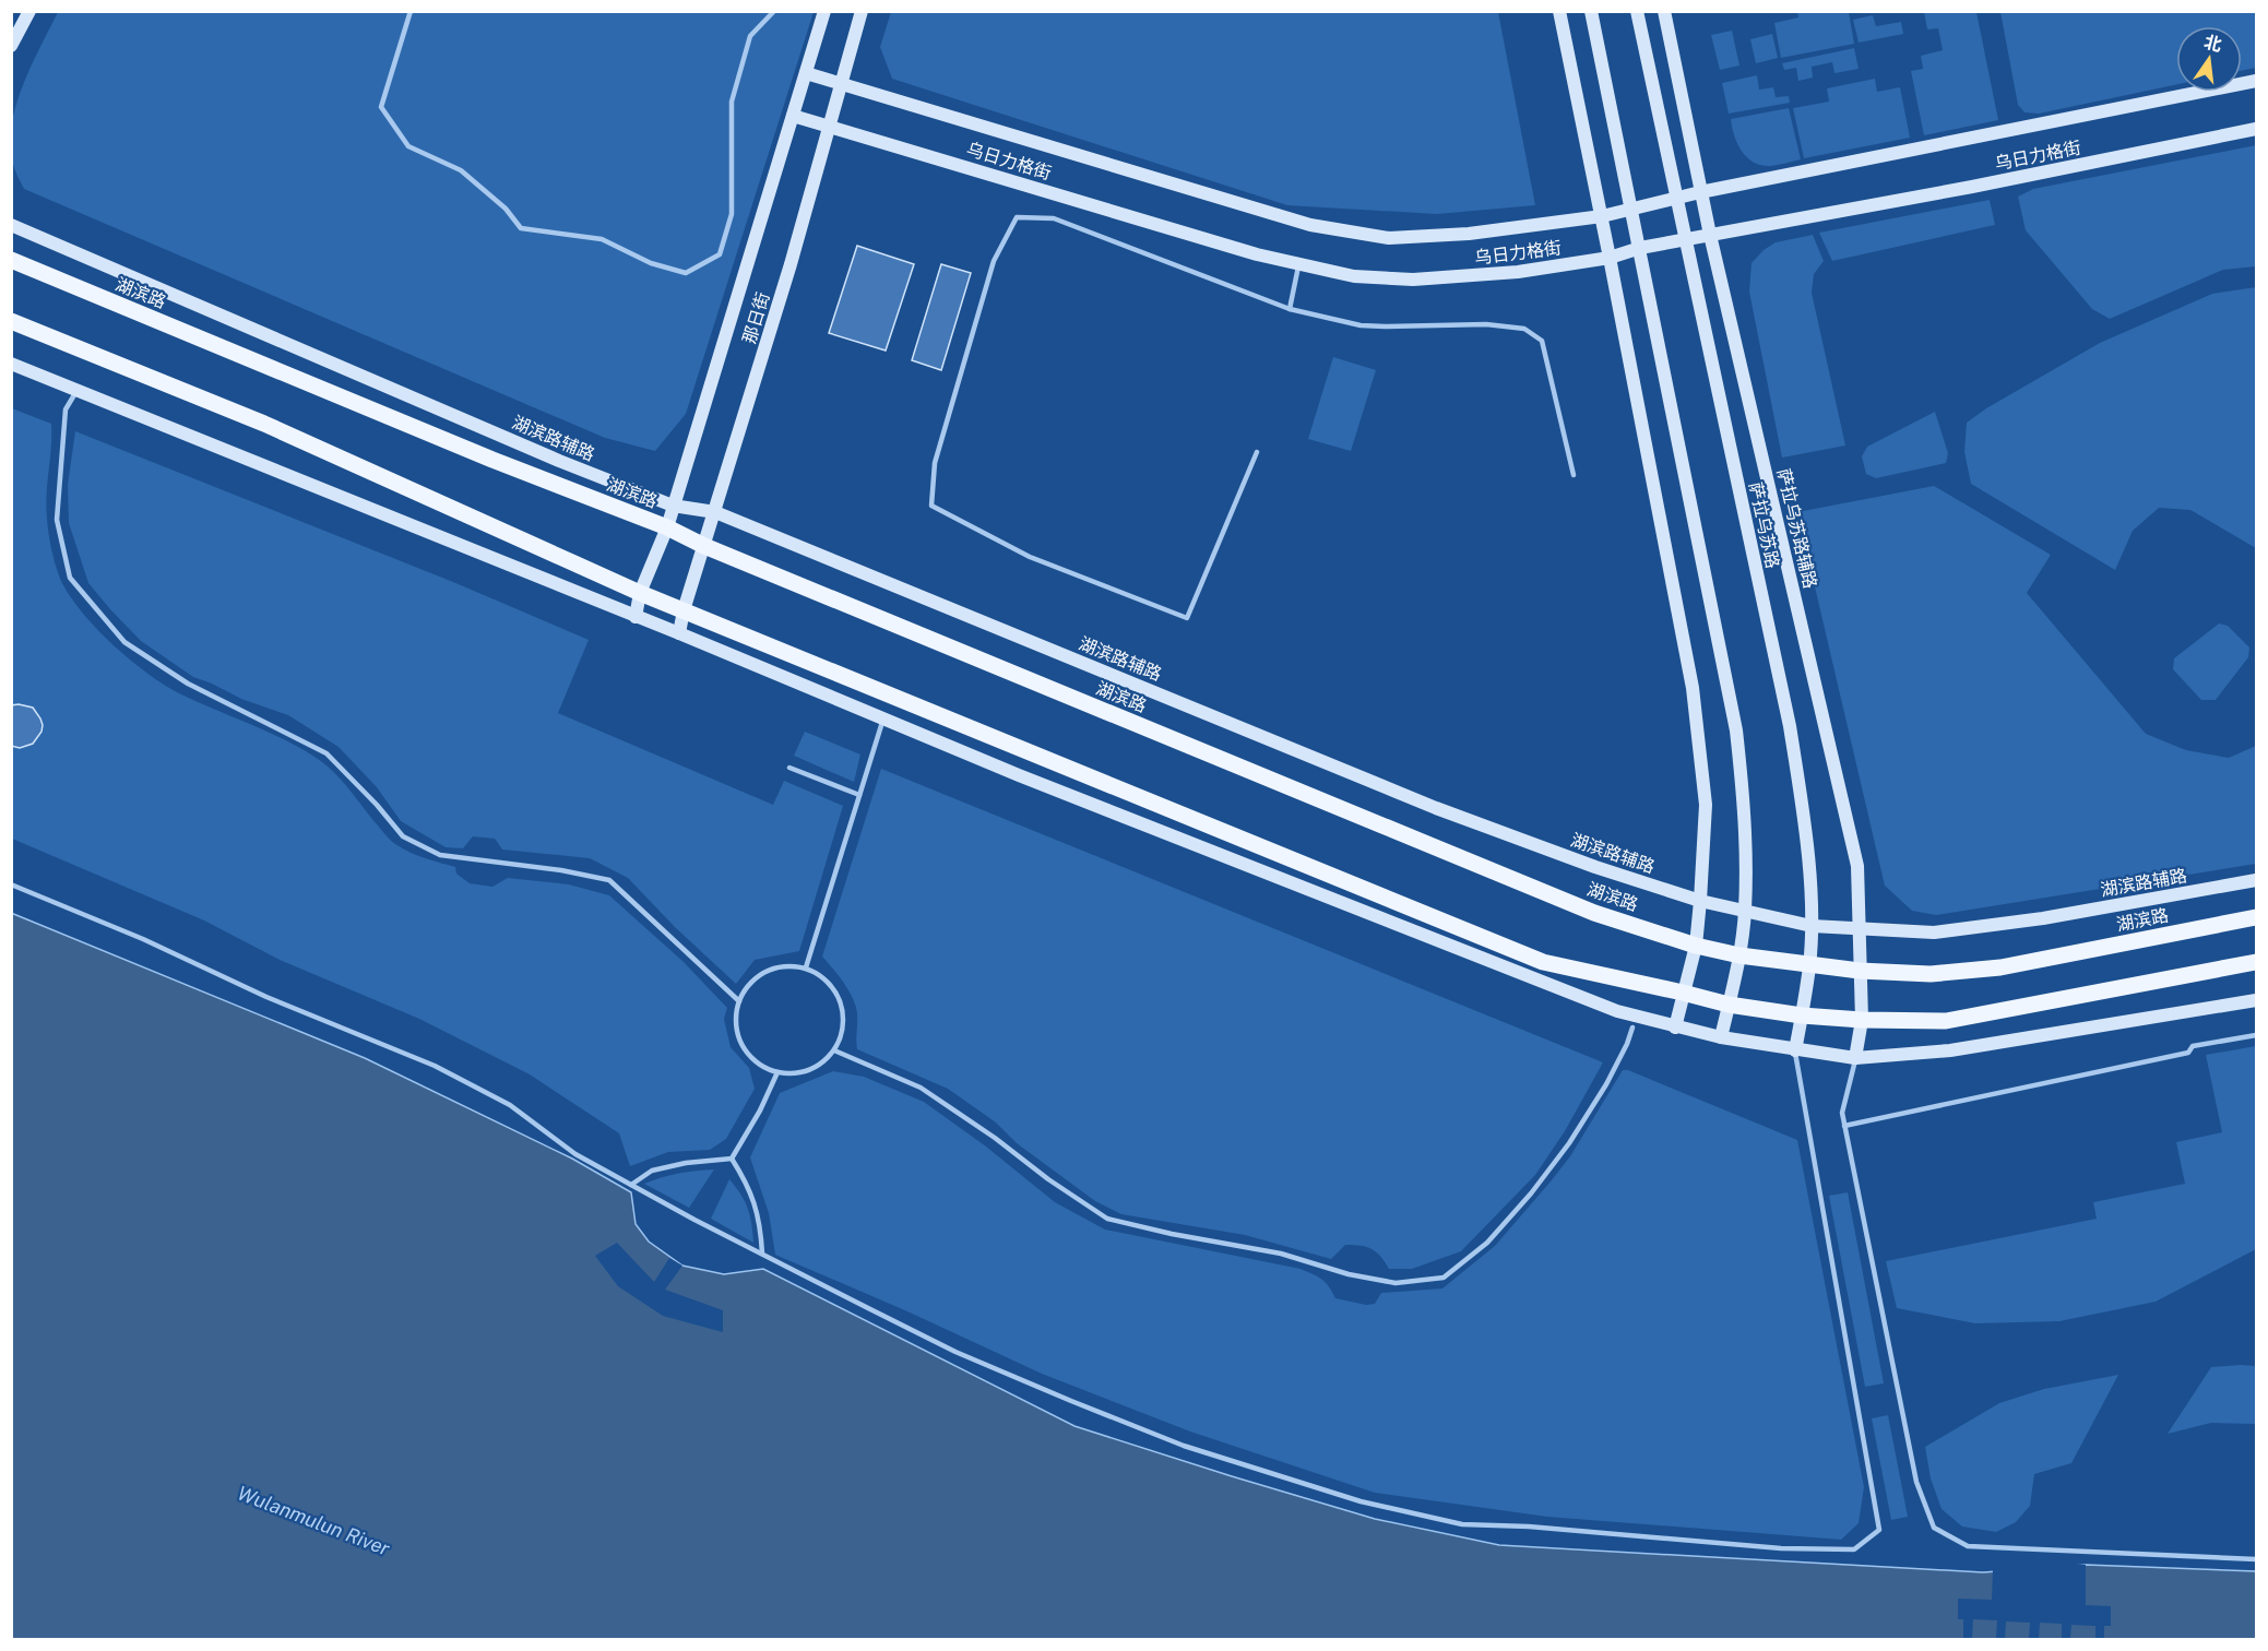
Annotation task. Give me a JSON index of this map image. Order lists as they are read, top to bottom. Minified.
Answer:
{"streets":{"main road":["湖滨路"],"street":["乌日力格街","那日街","湖滨路辅路","萨拉乌苏路","萨拉乌苏路辅路"]},"crossings":[["乌日力格街","那日街"],["乌日力格街","萨拉乌苏路"],["乌日力格街","萨拉乌苏路辅路"],["湖滨路","那日街"],["湖滨路","萨拉乌苏路"],["湖滨路","萨拉乌苏路辅路"],["那日街","湖滨路辅路"],["湖滨路辅路","萨拉乌苏路"],["湖滨路辅路","萨拉乌苏路辅路"]],"water":["Wulanmulun River"],"north":"top"}
